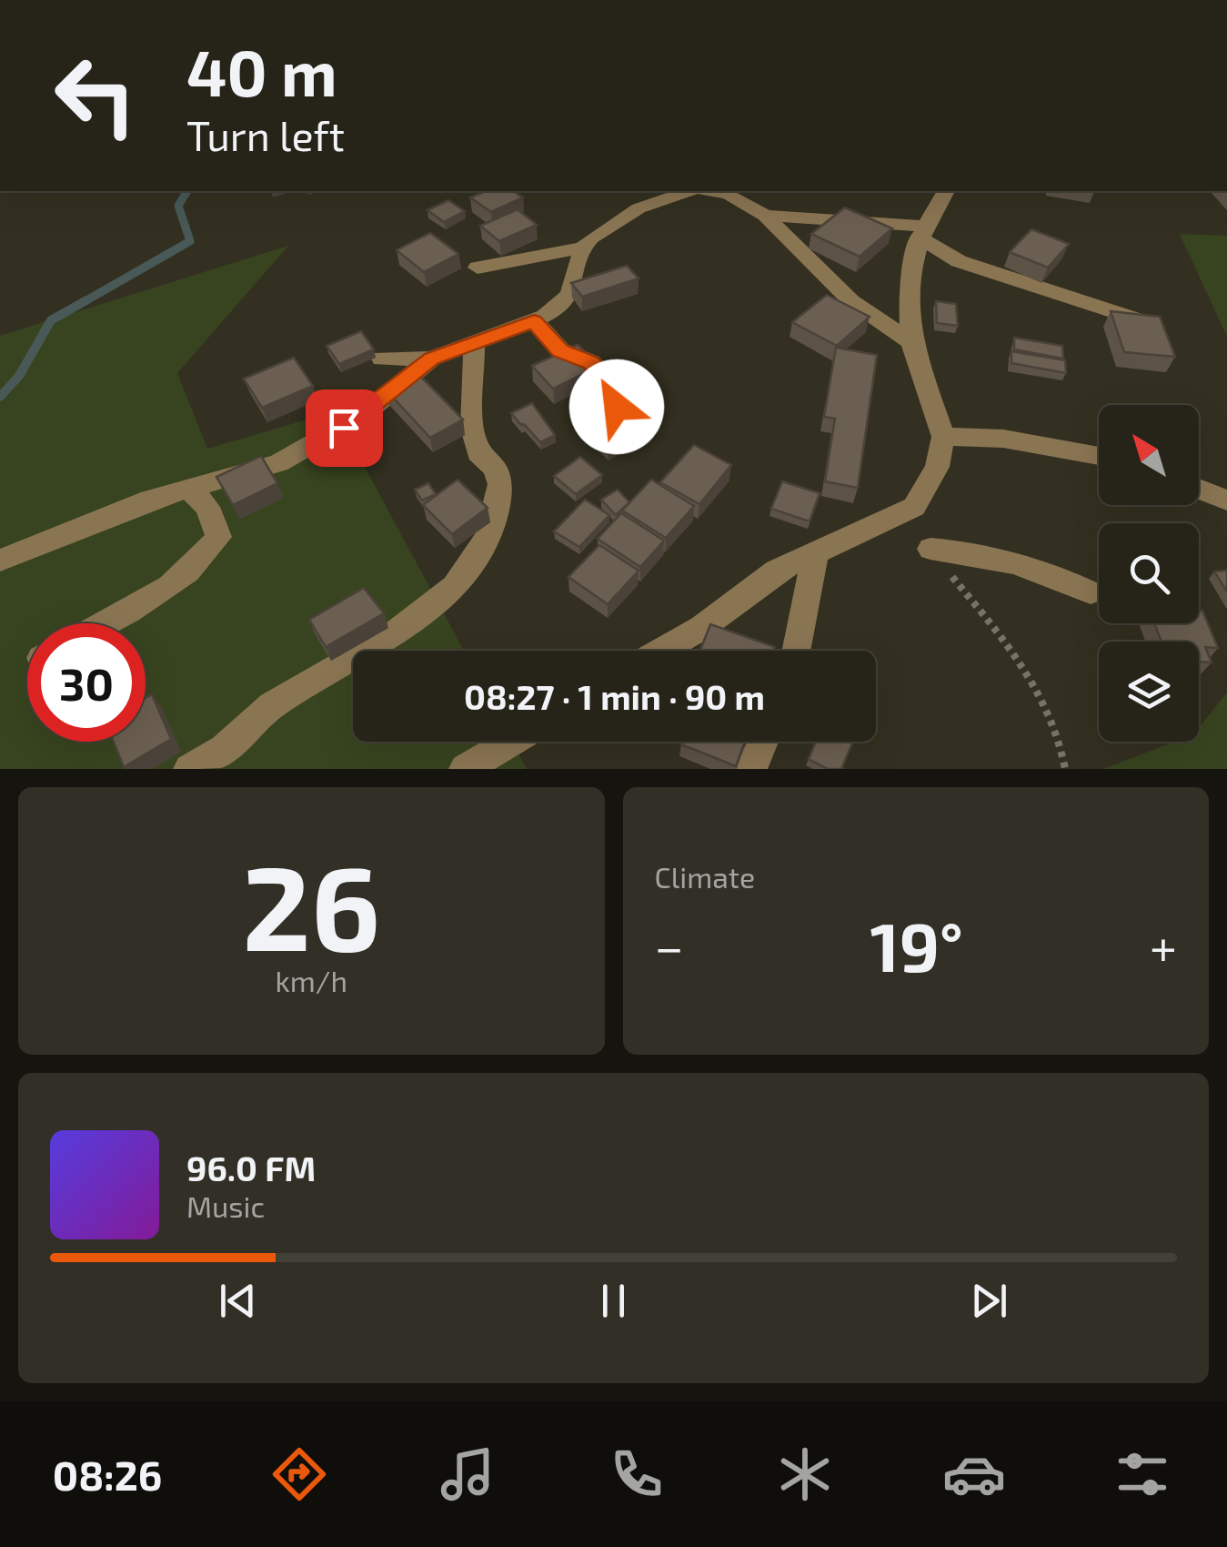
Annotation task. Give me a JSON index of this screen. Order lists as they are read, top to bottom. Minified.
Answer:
{"north":"top left","page":{"turn":["40 m","Turn left"],"limit":"30","trip":"08:27 · 1 min · 90 m","tile":[["26","km/h"],"Climate"],"heat":["−","19°","+"],"song":["96.0 FM","Music"],"tabs":"08:26"}}
